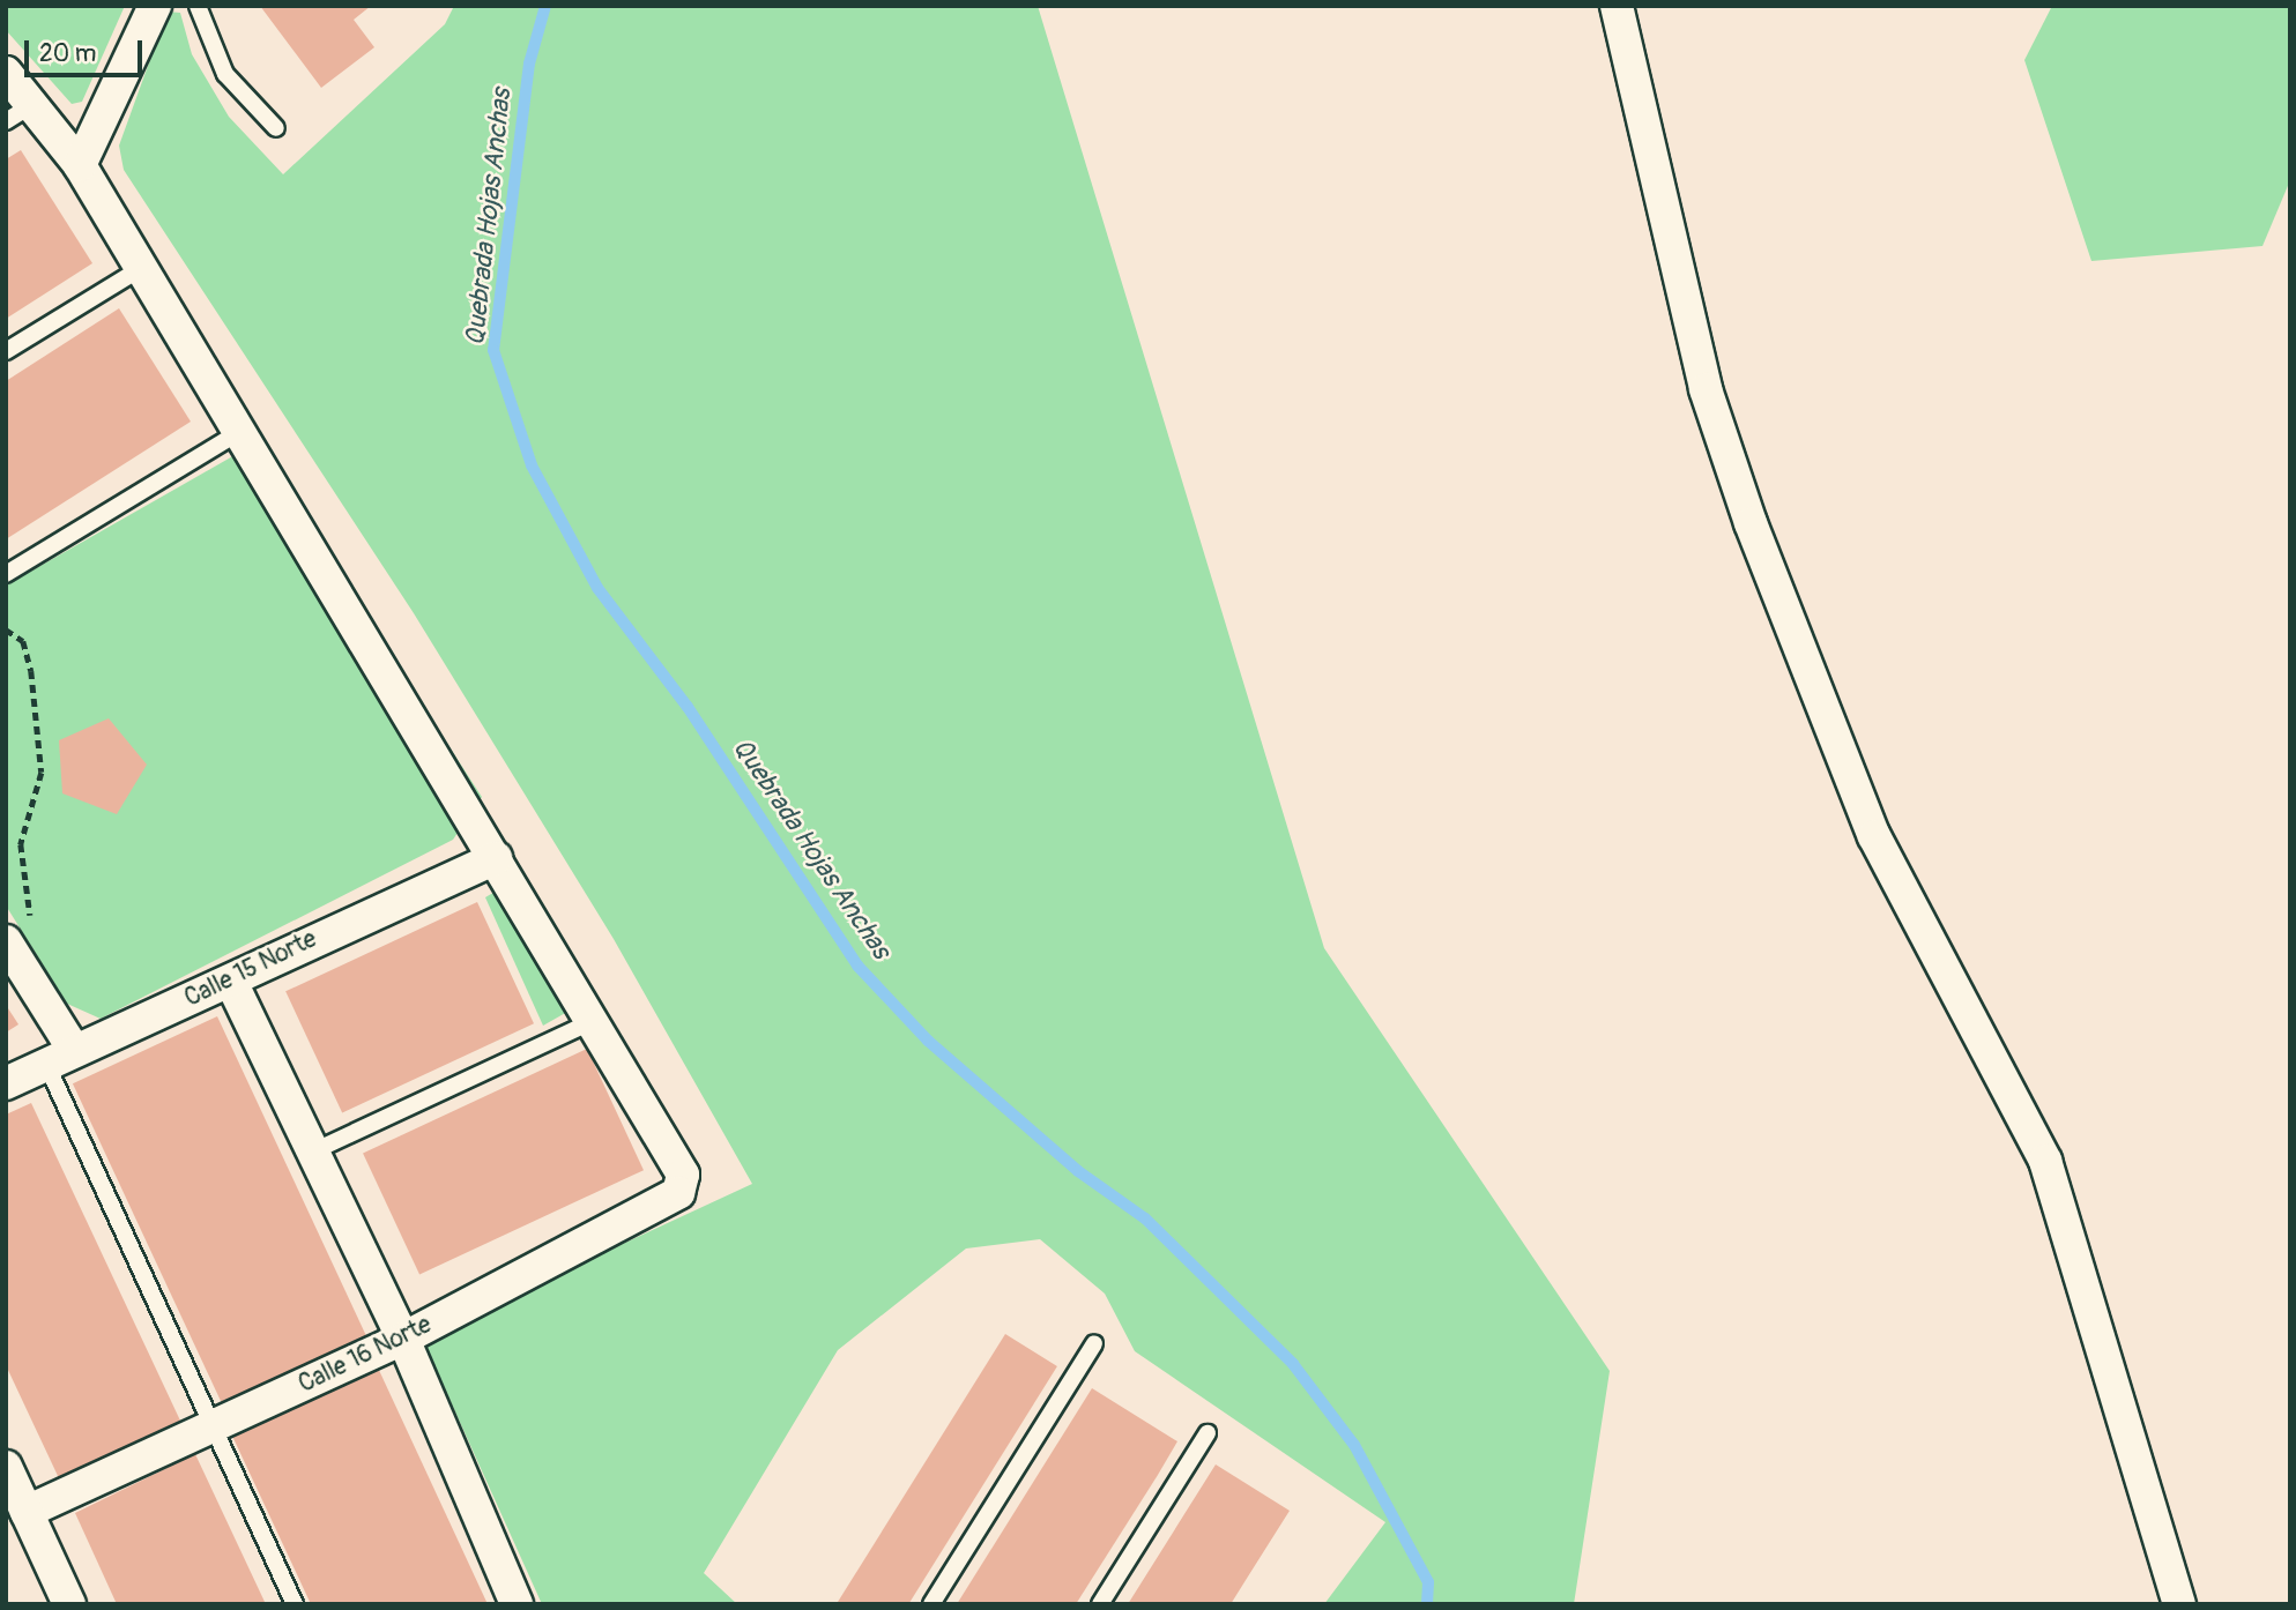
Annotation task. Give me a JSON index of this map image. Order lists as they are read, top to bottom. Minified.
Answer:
{"streets":{"street":["Calle 15 Norte","Calle 16 Norte"]},"water":["Quebrada Hojas Anchas"],"scale_bar":"20 m"}
